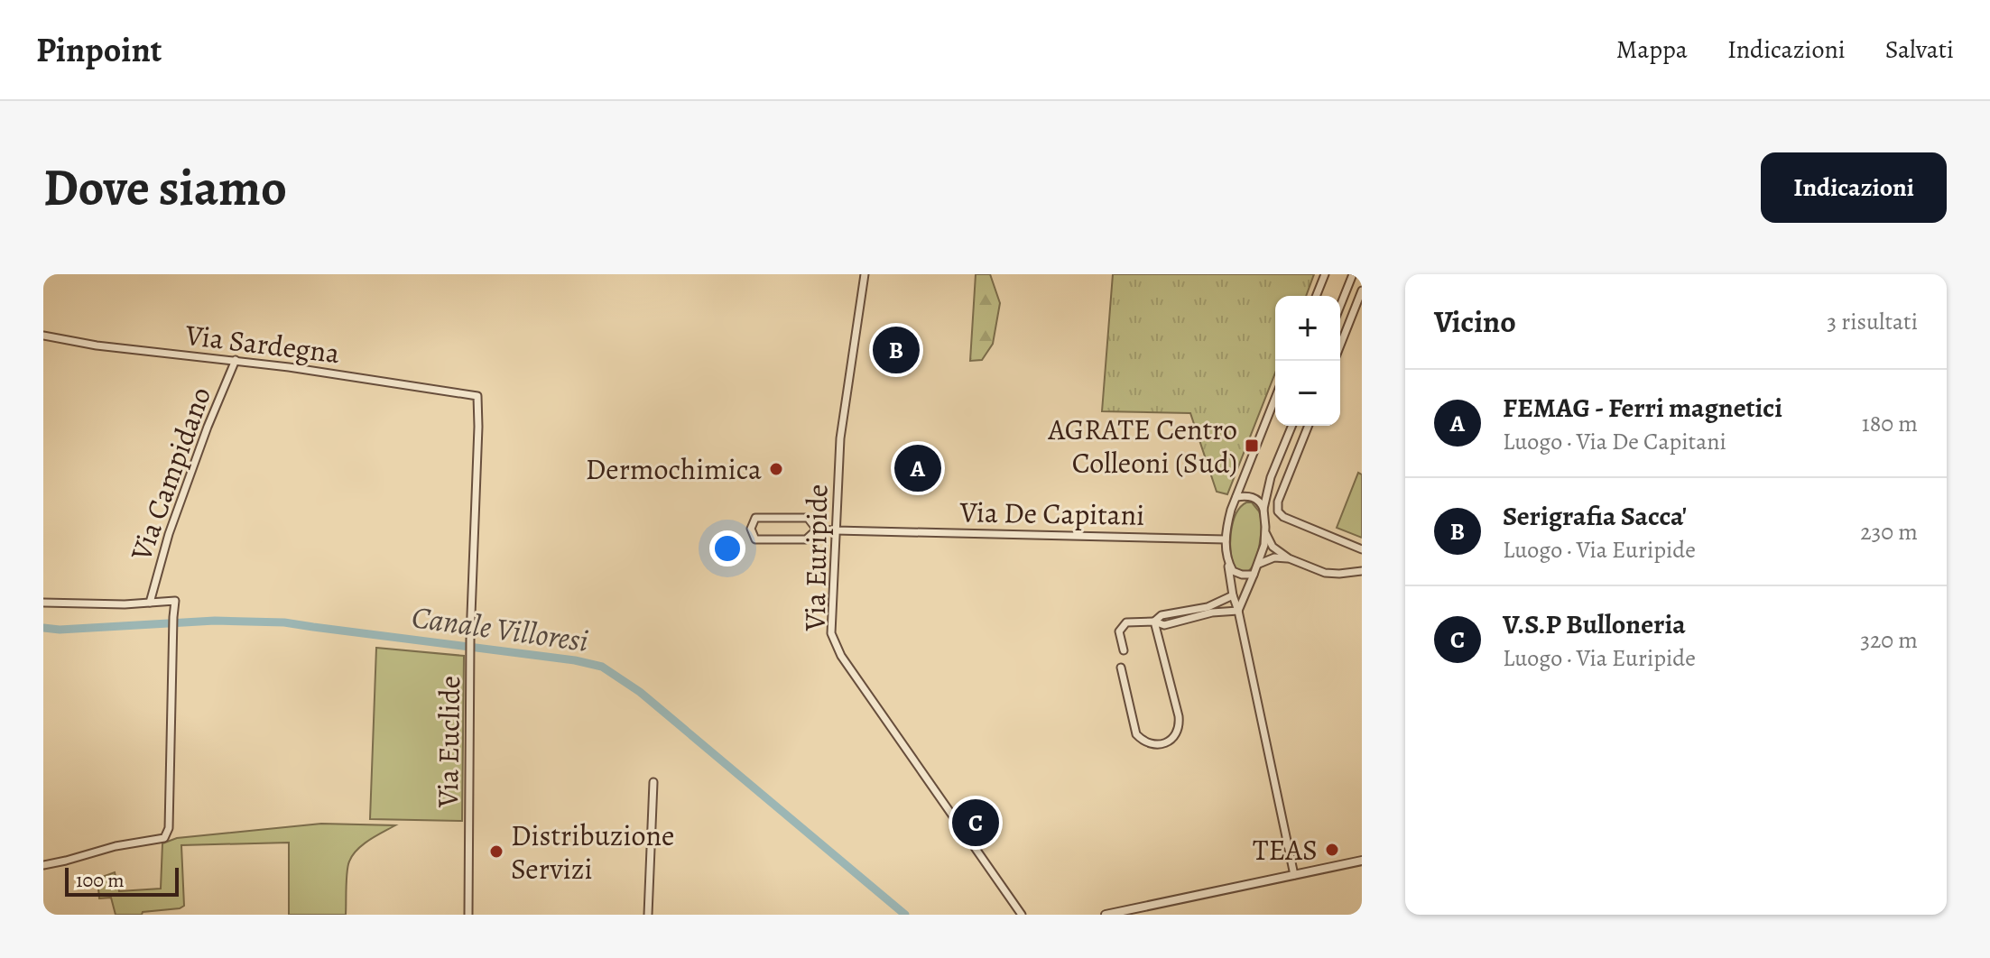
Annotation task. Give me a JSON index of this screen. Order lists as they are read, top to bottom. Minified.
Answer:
{"streets":{"street":["Via Sardegna","Via Campidano","Via De Capitani","Via Euripide","Via Euclide"]},"crossings":[["Via Sardegna","Via Campidano"],["Via Sardegna","Via Euclide"],["Via De Capitani","Via Euripide"]],"water":["Canale Villoresi"],"places":{"transit":["AGRATE Centro Colleoni (Sud)"],"other":["Dermochimica","TEAS","Distribuzione Servizi"]},"scale_bar":"100 m","page":{"header":"Pinpoint","nav":["Mappa","Indicazioni","Salvati"],"buttons":"Indicazioni","title":"Dove siamo","heading":["Vicino","3 risultati"],"map_buttons":["+","−"],"pins":["B","A","C"],"list":[{"mark":"A","name":"FEMAG - Ferri magnetici","note":"Luogo · Via De Capitani","value":"180 m"},{"mark":"B","name":"Serigrafia Sacca'","note":"Luogo · Via Euripide","value":"230 m"},{"mark":"C","name":"V.S.P Bulloneria","note":"Luogo · Via Euripide","value":"320 m"}],"scale":"100 m"}}
